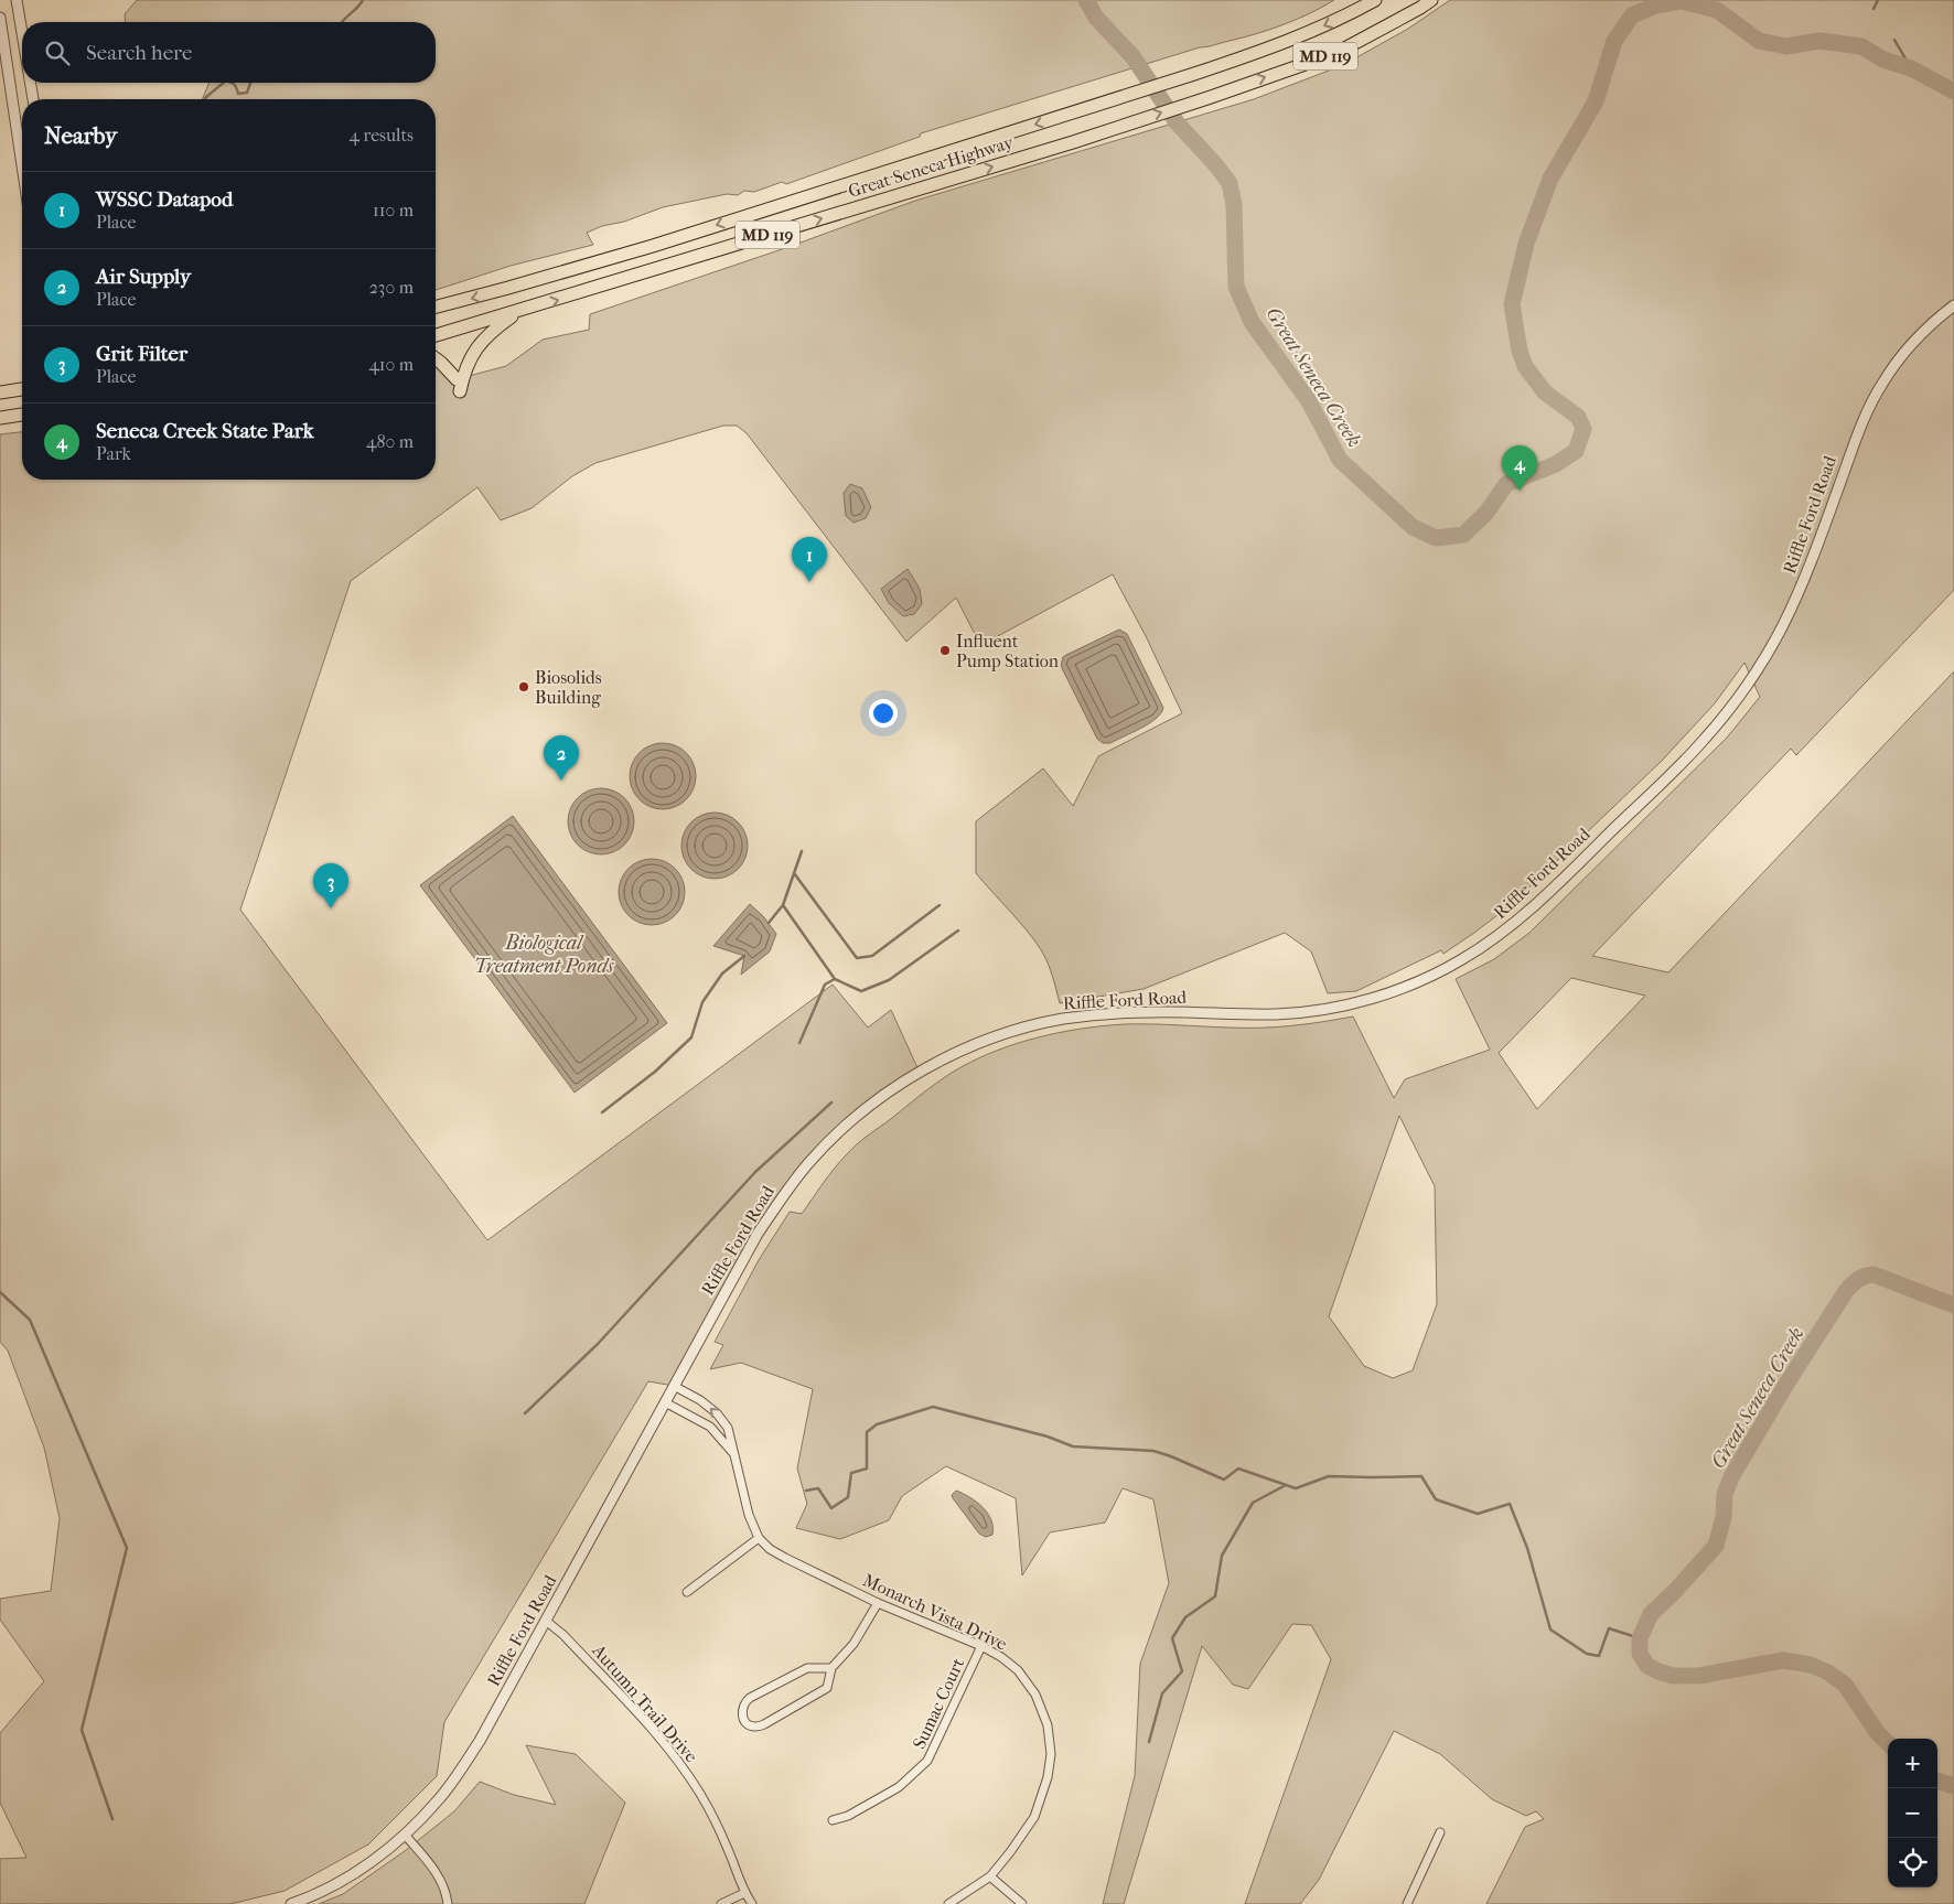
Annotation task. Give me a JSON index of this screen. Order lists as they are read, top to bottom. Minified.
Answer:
{"streets":{"main road":["MD 119","Great Seneca Highway"],"street":["Riffle Ford Road","Monarch Vista Drive","Autumn Trail Drive","Sumac Court"]},"crossings":[["Riffle Ford Road","Monarch Vista Drive"],["Riffle Ford Road","Autumn Trail Drive"],["Monarch Vista Drive","Sumac Court"]],"water":["Great Seneca Creek","Biological Treatment Ponds"],"places":["Influent Pump Station","Biosolids Building"],"page":{"search":"Search here","heading":["Nearby","4 results"],"list":[{"mark":"1","name":"WSSC Datapod","note":"Place","value":"110 m"},{"mark":"2","name":"Air Supply","note":"Place","value":"230 m"},{"mark":"3","name":"Grit Filter","note":"Place","value":"410 m"},{"mark":"4","name":"Seneca Creek State Park","note":"Park","value":"480 m"}],"pins":["4","1","2","3"],"map_buttons":["+","−"]}}
